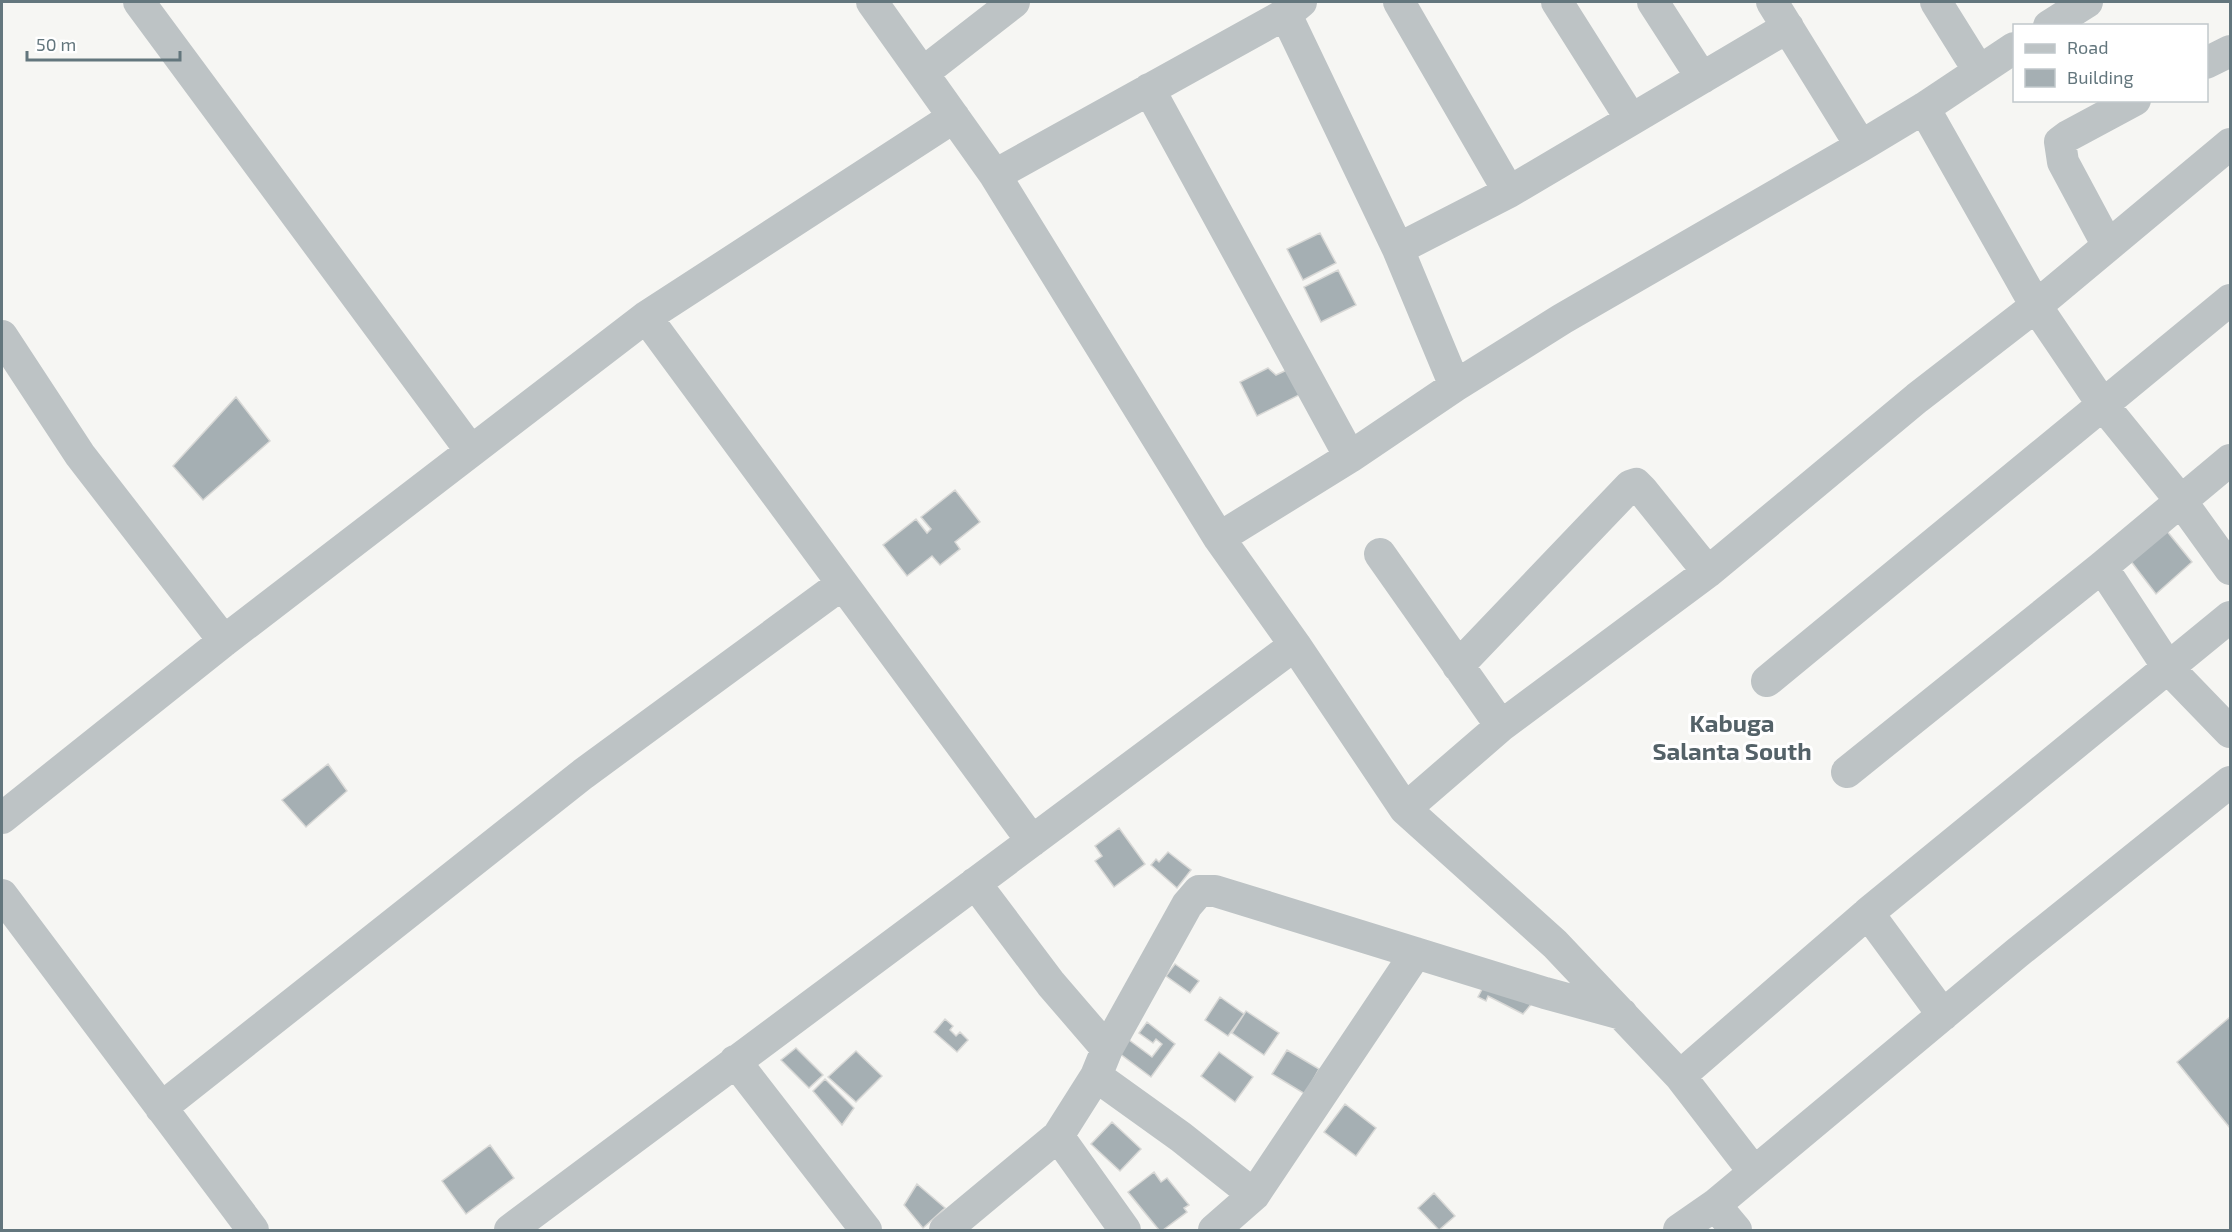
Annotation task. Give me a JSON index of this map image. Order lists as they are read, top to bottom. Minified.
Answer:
{"districts":["Kabuga Salanta South"],"legend":["Road","Building"],"scale_bar":"50 m"}
